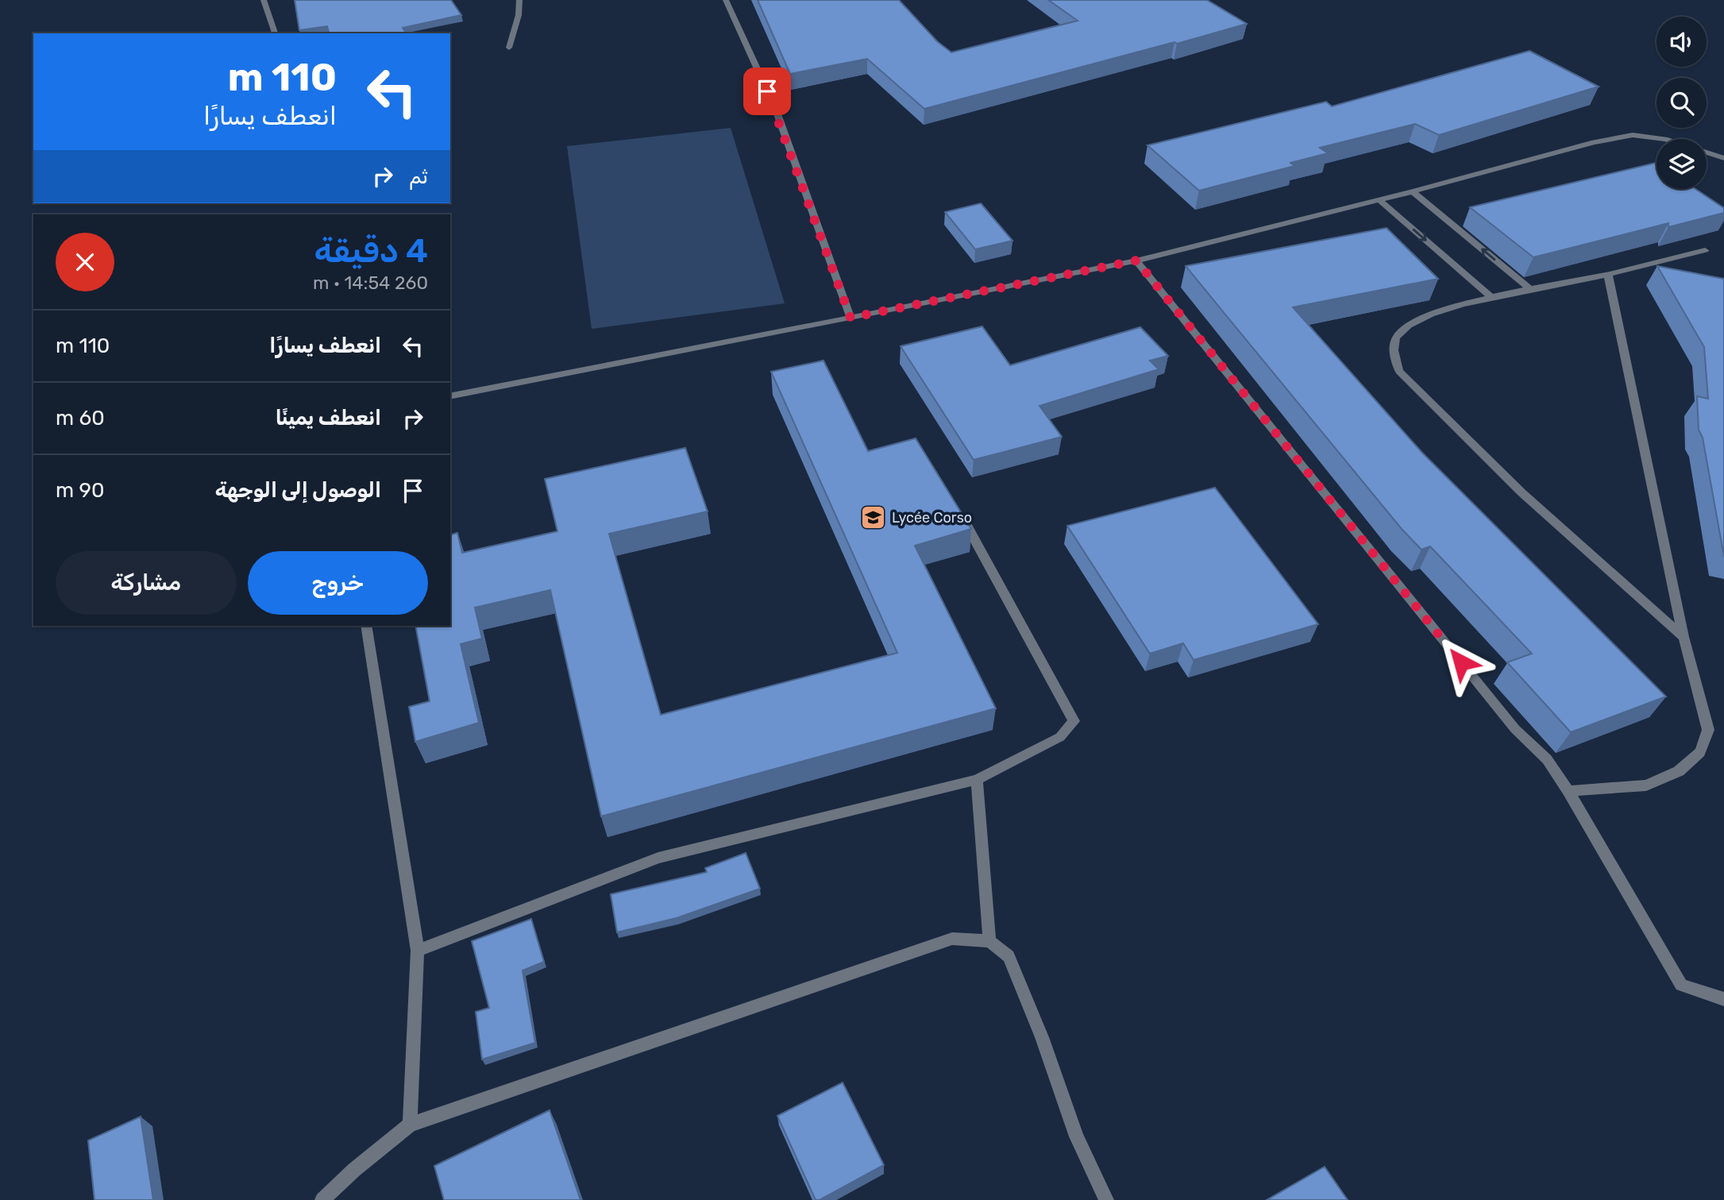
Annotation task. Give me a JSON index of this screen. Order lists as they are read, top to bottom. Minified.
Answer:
{"places":{"school or university":["Lycée Corso"]},"page":{"turn":["110 m","انعطف يسارًا"],"then":"ثم","heading":["4 دقيقة","260 m · 14:54"],"list":[{"name":"انعطف يسارًا","value":"110 m"},{"name":"انعطف يمينًا","value":"60 m"},{"name":"الوصول إلى الوجهة","value":"90 m"}],"buttons":["خروج","مشاركة"]}}
